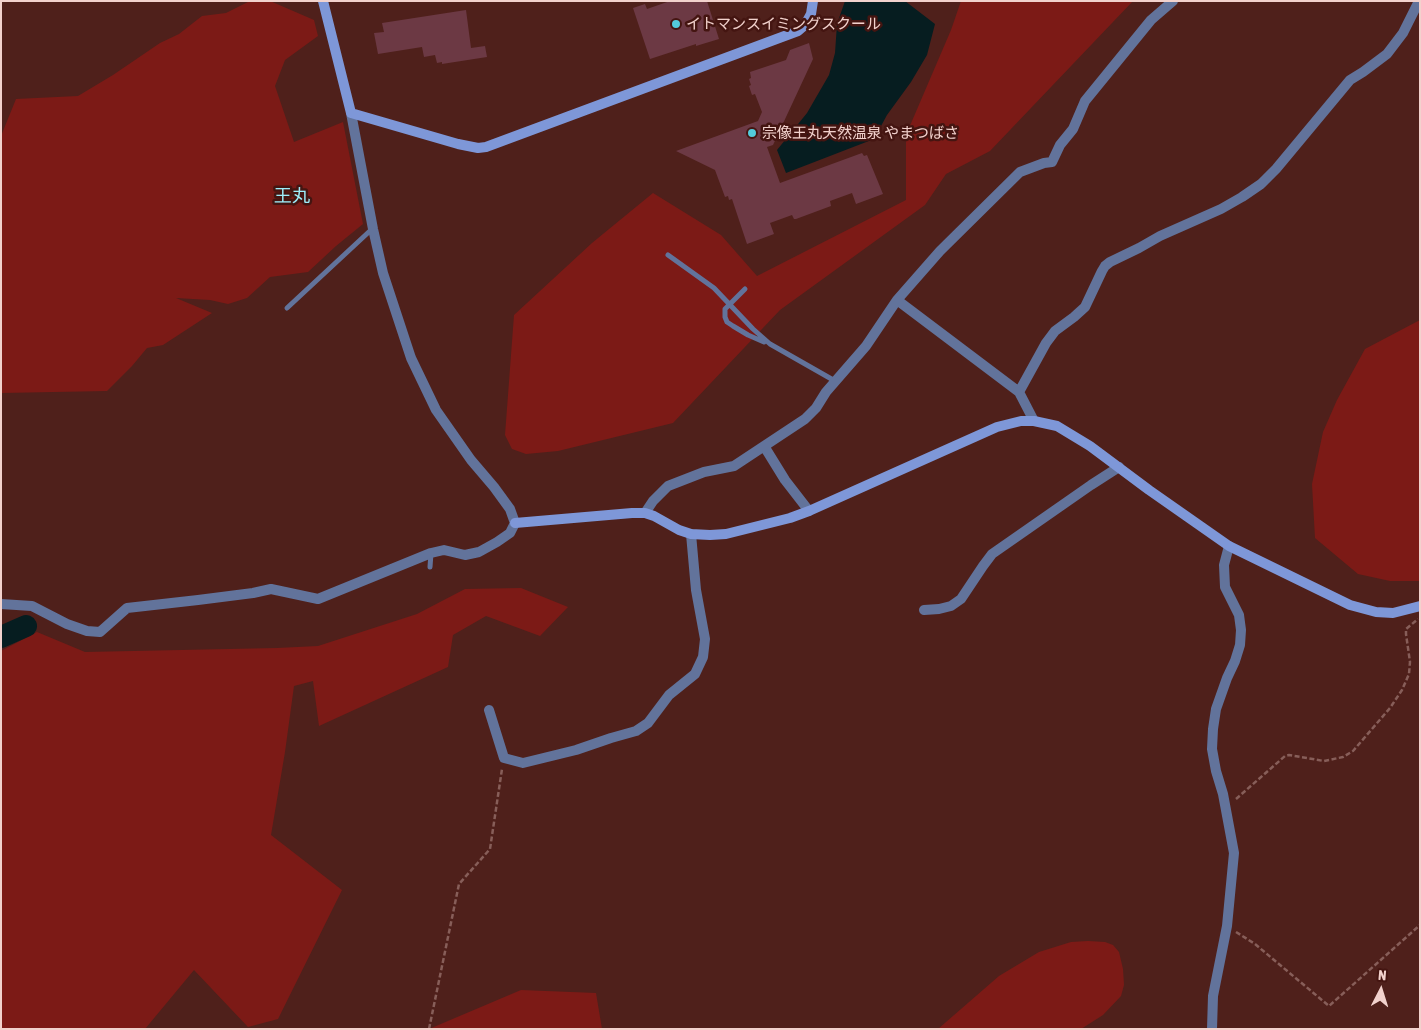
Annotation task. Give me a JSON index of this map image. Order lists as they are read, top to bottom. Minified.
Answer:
{"districts":["王丸"],"places":["イトマンスイミングスクール","宗像王丸天然温泉 やまつばさ"],"north":"top"}
